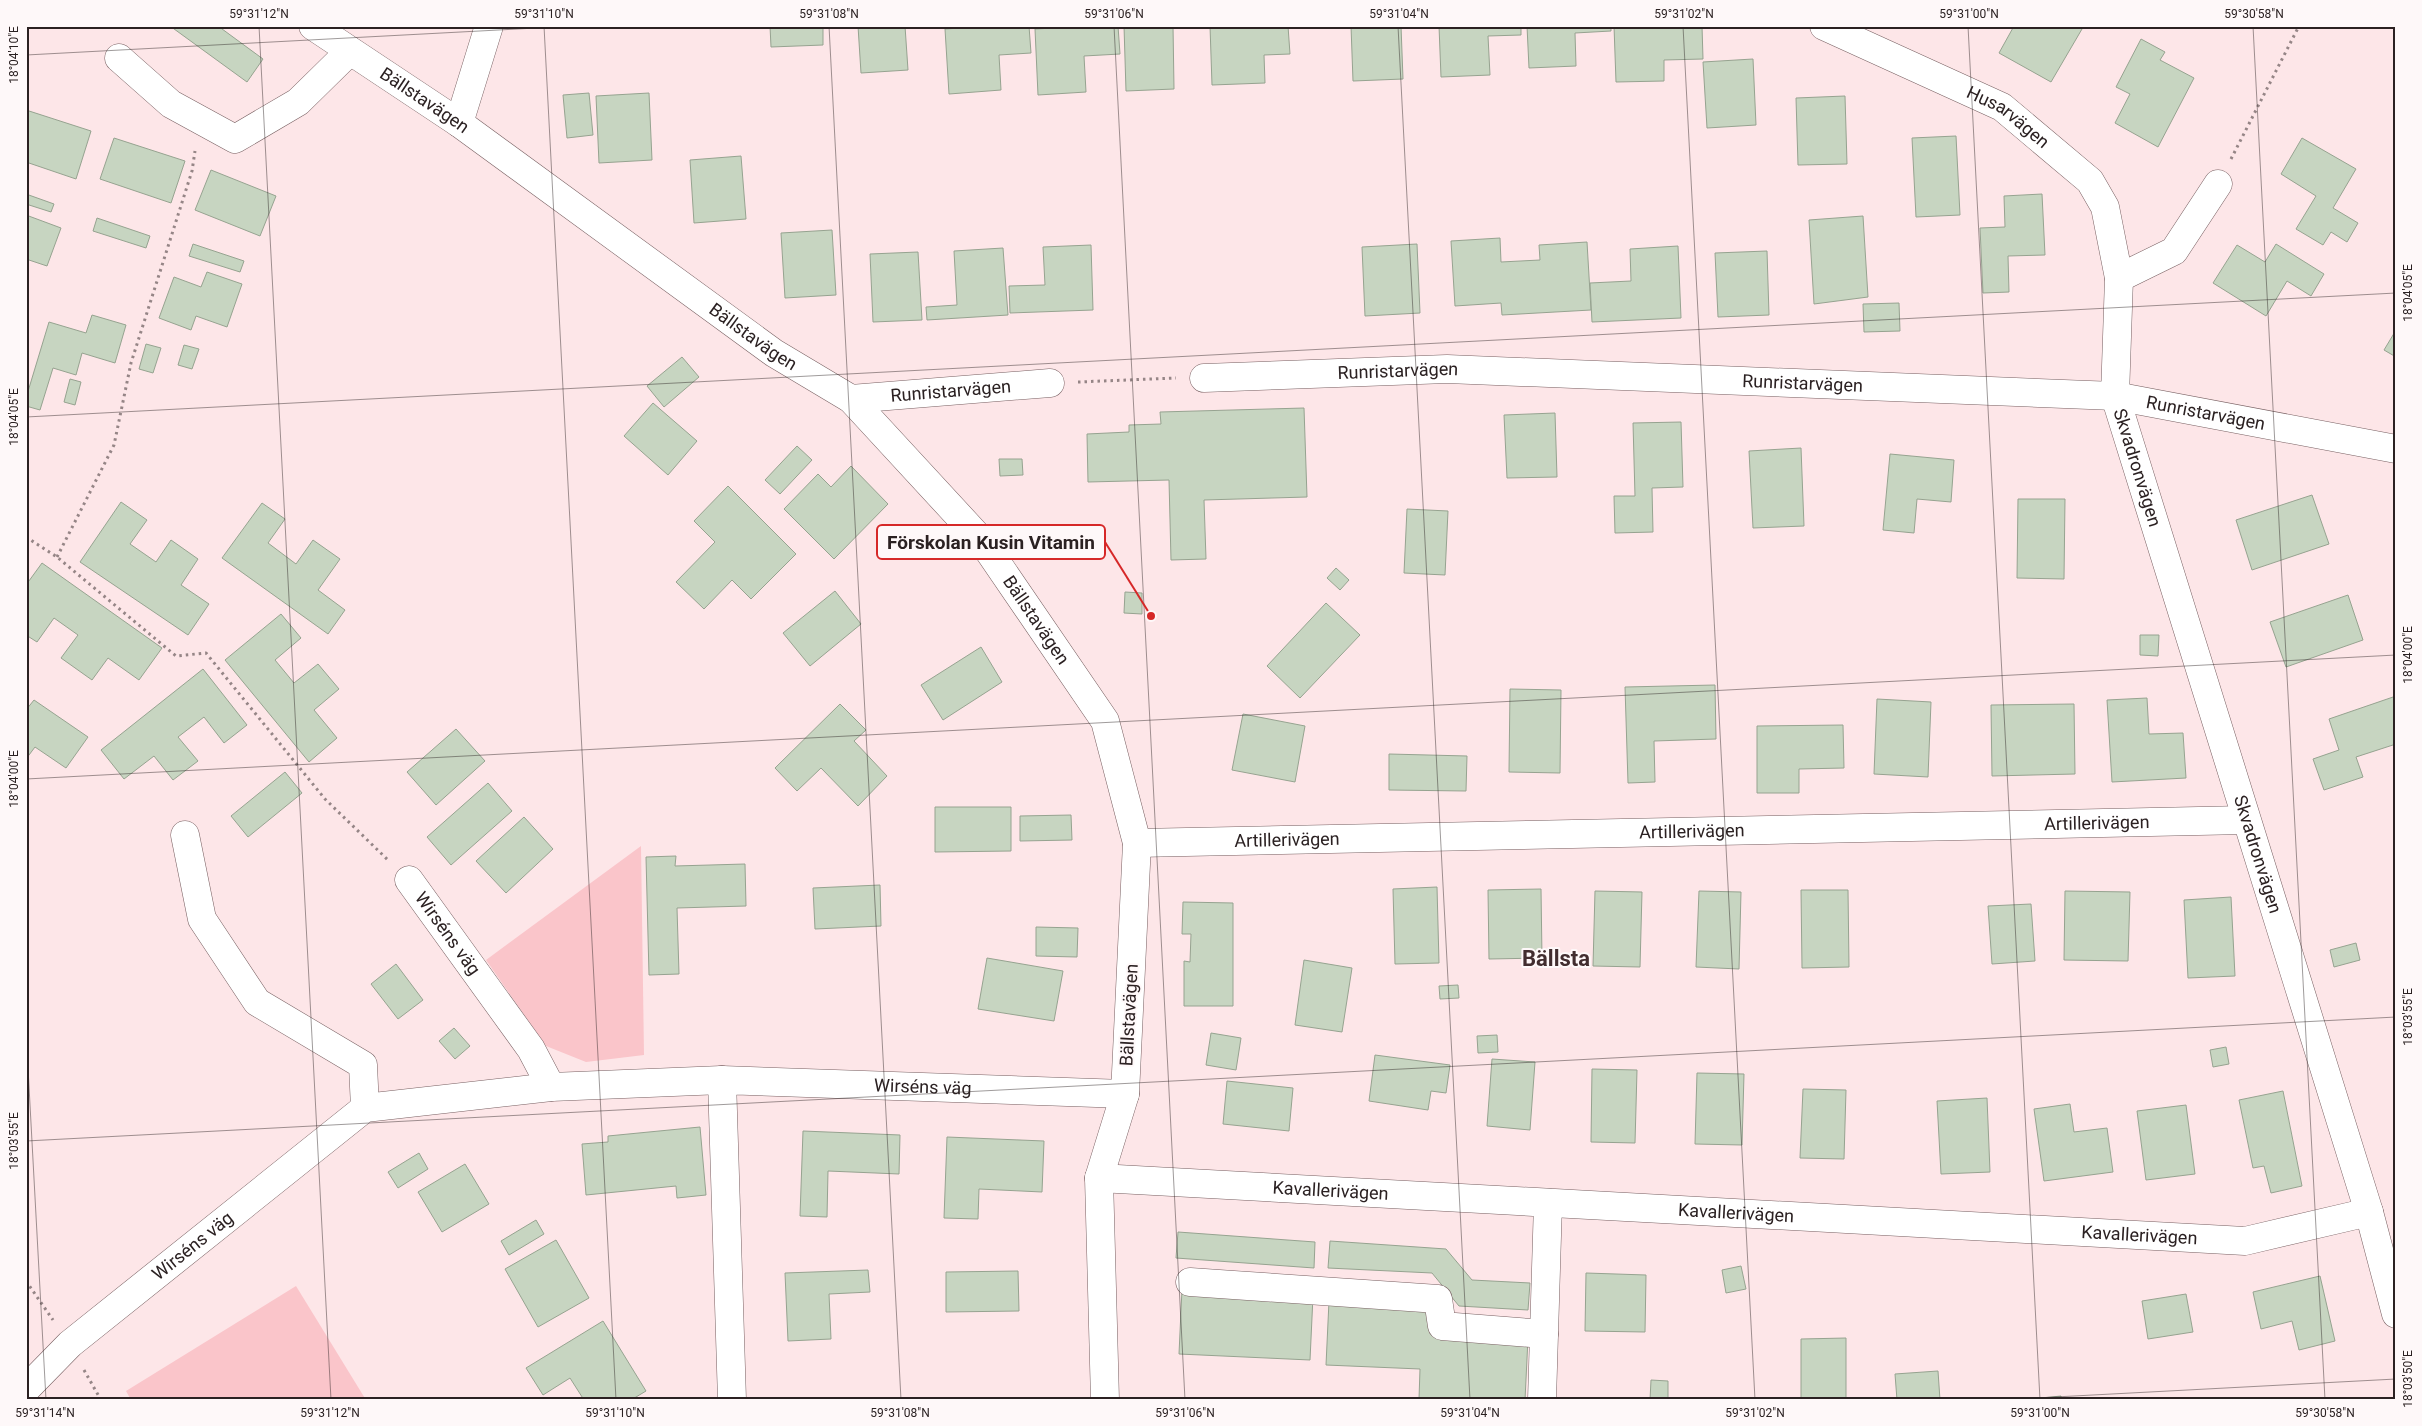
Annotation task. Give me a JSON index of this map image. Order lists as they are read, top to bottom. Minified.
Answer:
{"streets":{"street":["Bällstavägen","Husarvägen","Runristarvägen","Skvadronvägen","Artillerivägen","Wirséns väg","Kavallerivägen"]},"crossings":[["Bällstavägen","Runristarvägen"],["Bällstavägen","Artillerivägen"],["Bällstavägen","Wirséns väg"],["Bällstavägen","Kavallerivägen"],["Husarvägen","Runristarvägen"],["Husarvägen","Skvadronvägen"],["Runristarvägen","Skvadronvägen"],["Skvadronvägen","Artillerivägen"],["Skvadronvägen","Kavallerivägen"]],"districts":["Bällsta"],"places":["Förskolan Kusin Vitamin"],"coordinates":["59°31'12\"N","59°31'10\"N","59°31'08\"N","59°31'06\"N","59°31'04\"N","59°31'02\"N","59°31'00\"N","59°30'58\"N","18°04'10\"E","18°04'05\"E","18°04'00\"E","18°03'55\"E","18°03'50\"E","59°31'14\"N"]}
